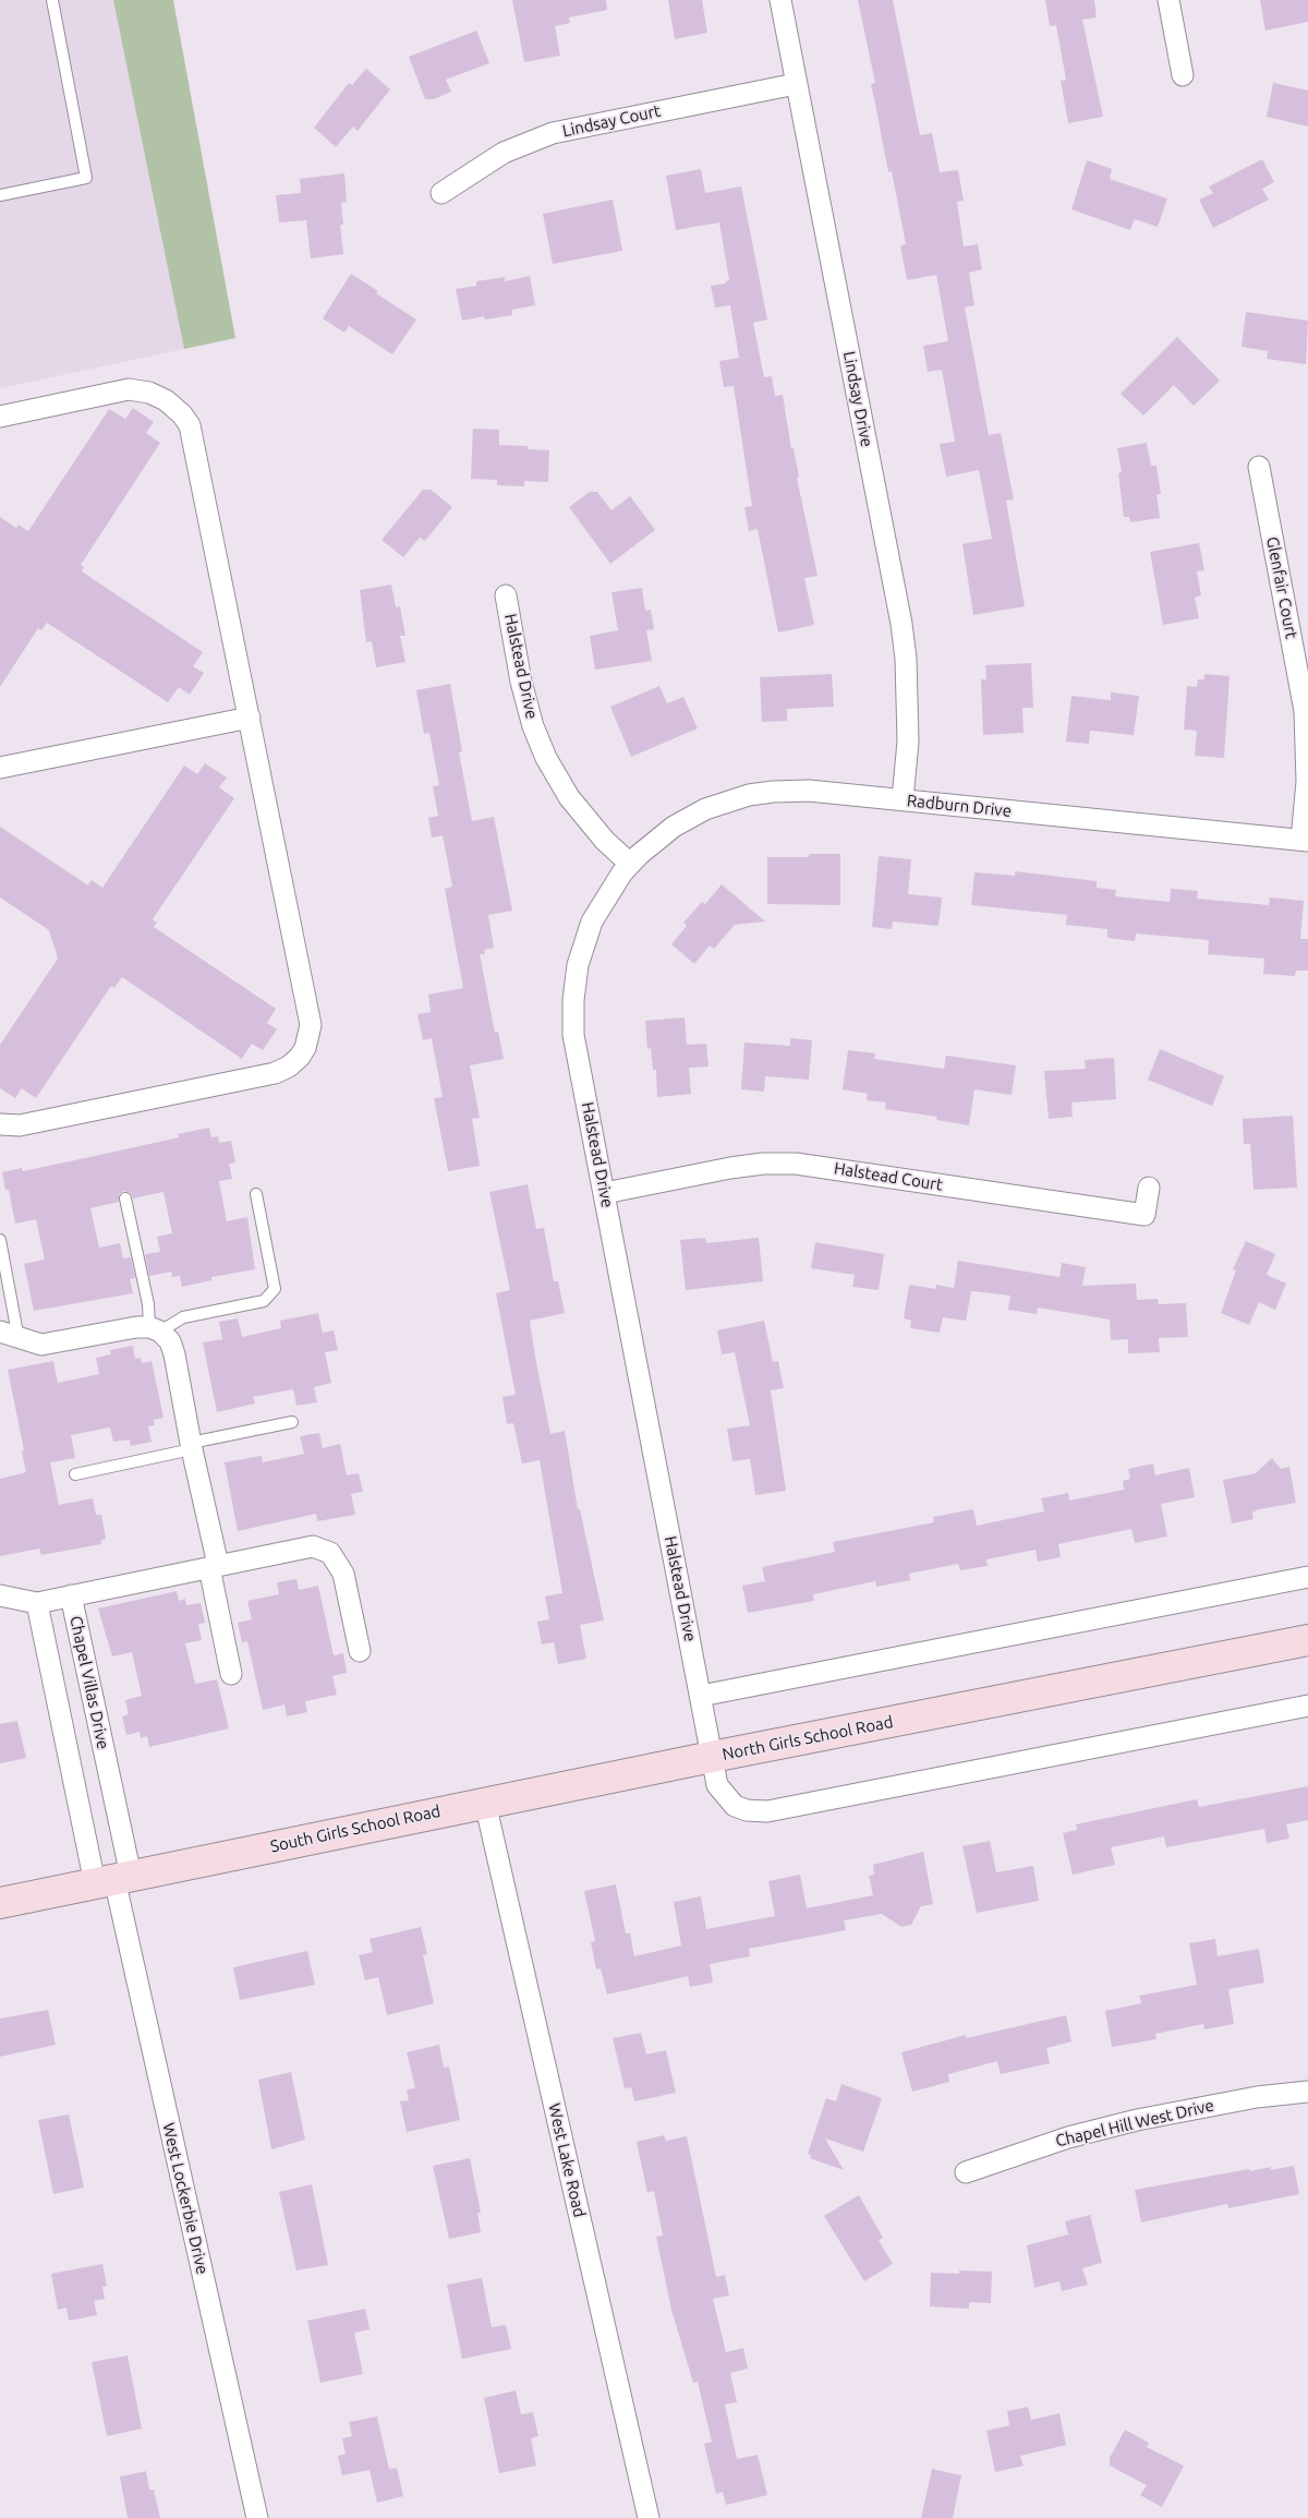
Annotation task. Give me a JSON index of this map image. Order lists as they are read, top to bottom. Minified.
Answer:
{"streets":{"main road":["North Girls School Road","South Girls School Road"],"street":["Lindsay Court","Lindsay Drive","Glenfair Court","Halstead Drive","Radburn Drive","Halstead Court","Chapel Villas Drive","Chapel Hill West Drive","West Lake Road","West Lockerbie Drive"]},"crossings":[["Lindsay Court","Lindsay Drive"],["Lindsay Drive","Radburn Drive"],["Glenfair Court","Radburn Drive"],["Halstead Drive","Radburn Drive"],["Halstead Drive","Halstead Court"],["Halstead Drive","North Girls School Road"],["Halstead Drive","South Girls School Road"],["Chapel Villas Drive","South Girls School Road"],["Chapel Villas Drive","West Lockerbie Drive"],["North Girls School Road","South Girls School Road"],["South Girls School Road","West Lake Road"],["South Girls School Road","West Lockerbie Drive"]]}
